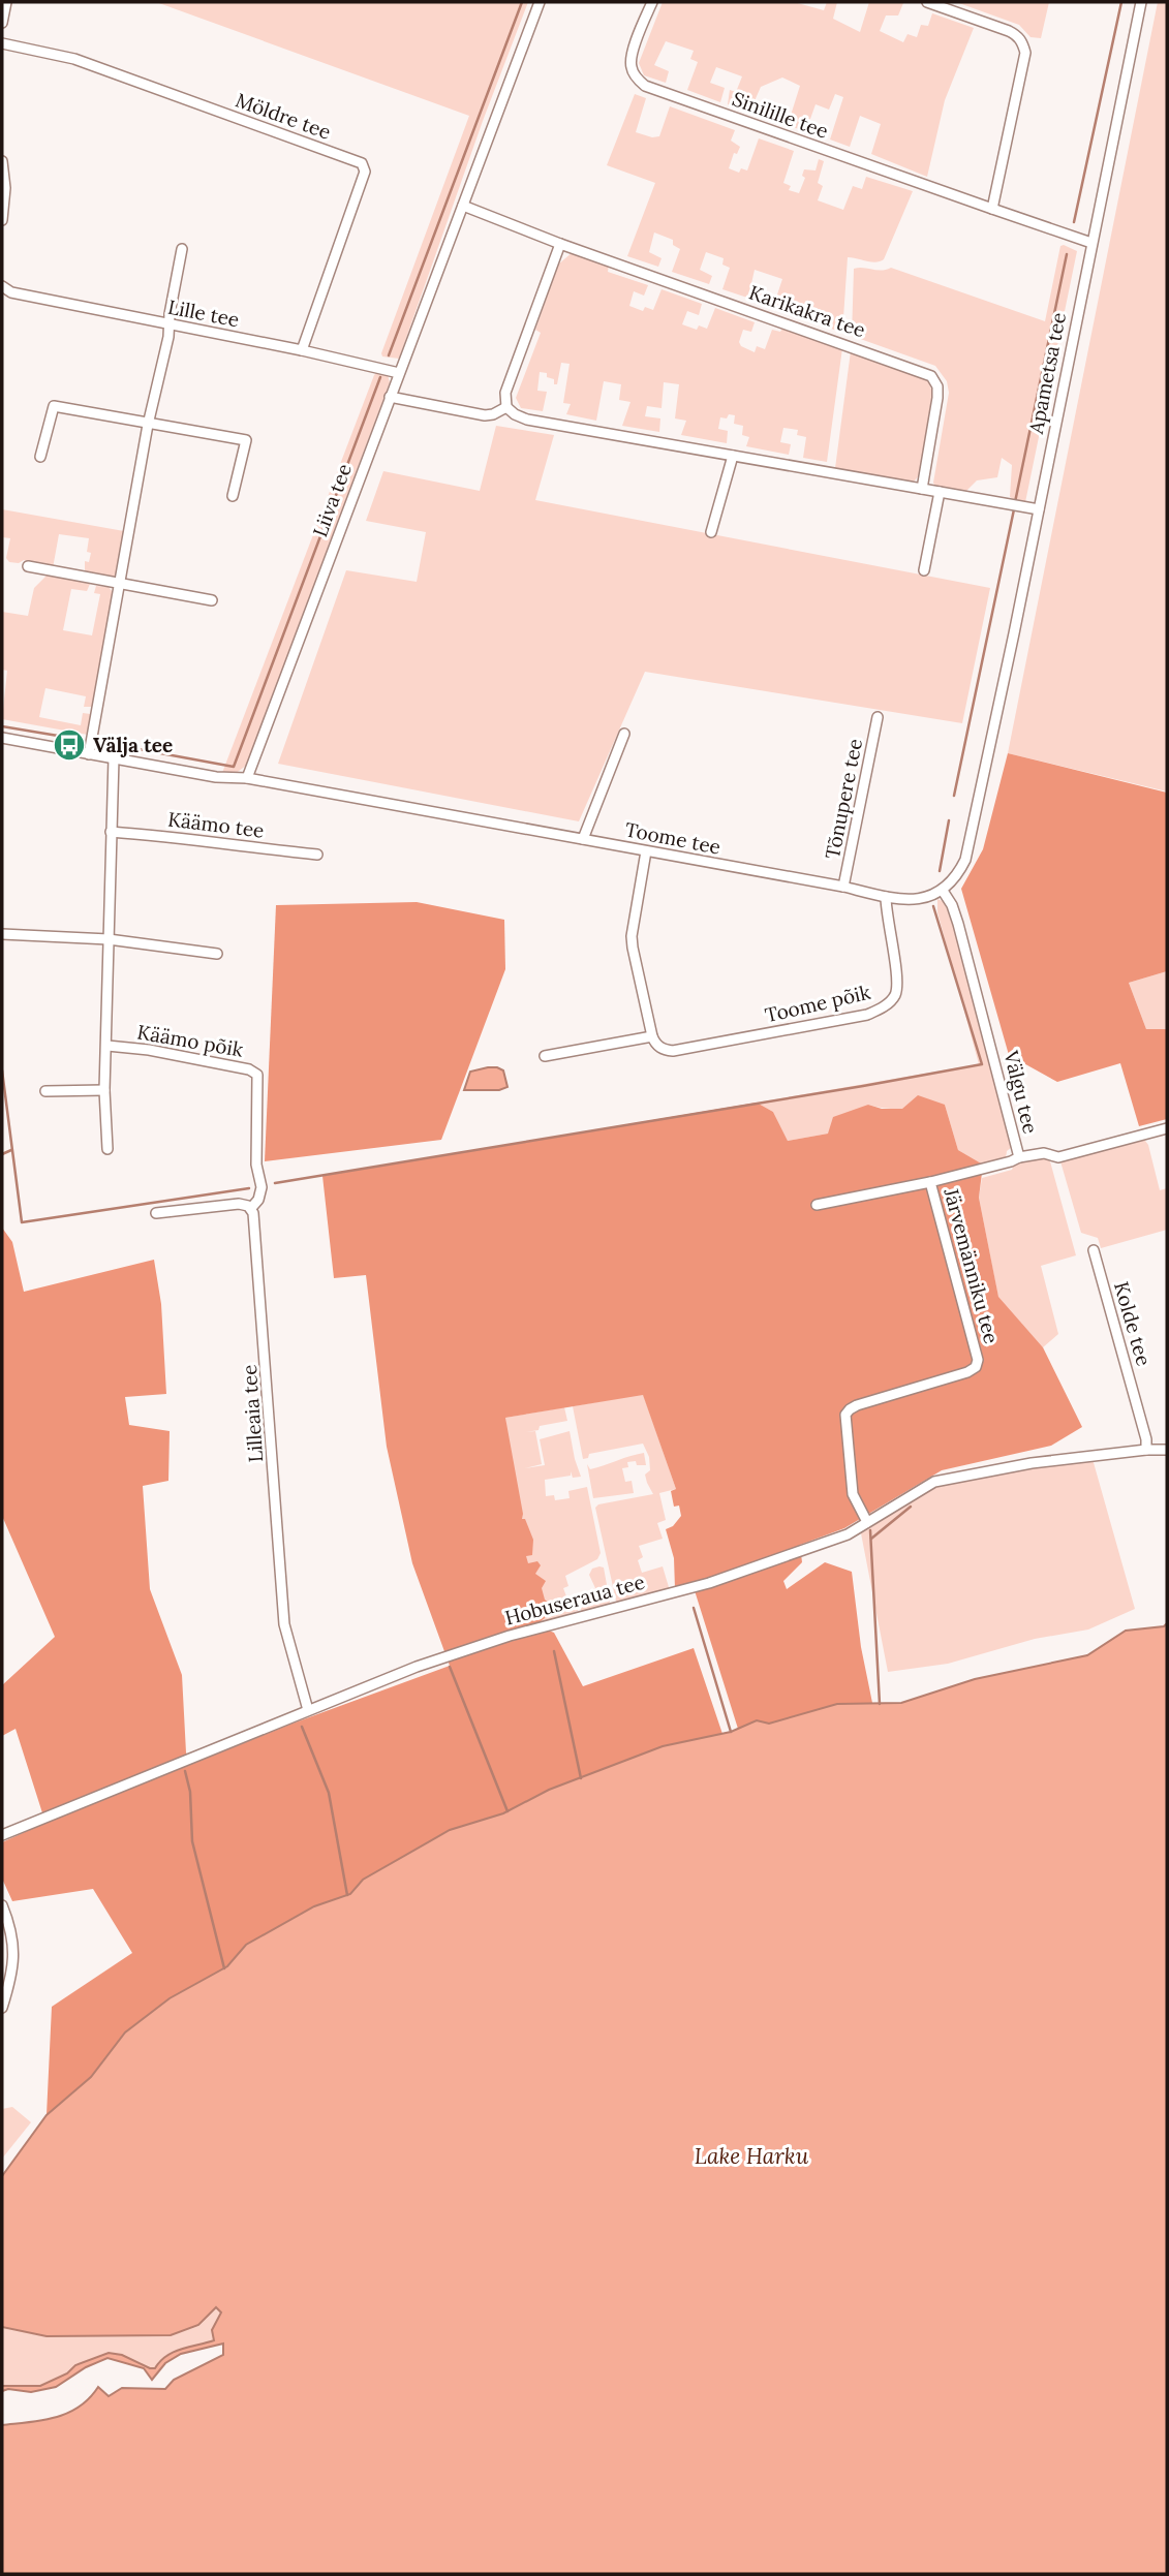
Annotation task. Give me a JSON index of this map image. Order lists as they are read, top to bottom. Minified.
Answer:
{"streets":{"street":["Sinilille tee","Möldre tee","Karikakra tee","Lille tee","Apametsa tee","Liiva tee","Tõnupere tee","Käämo tee","Toome tee","Toome põik","Käämo põik","Välgu tee","Järvemänniku tee","Kolde tee","Lilleaia tee","Hobuseraua tee"]},"crossings":[["Sinilille tee","Apametsa tee"],["Möldre tee","Lille tee"],["Karikakra tee","Liiva tee"],["Lille tee","Liiva tee"],["Apametsa tee","Toome tee"],["Apametsa tee","Välgu tee"],["Liiva tee","Toome tee"],["Tõnupere tee","Toome tee"],["Toome tee","Toome põik"],["Toome tee","Välgu tee"],["Käämo põik","Lilleaia tee"],["Välgu tee","Järvemänniku tee"],["Järvemänniku tee","Hobuseraua tee"],["Kolde tee","Hobuseraua tee"],["Lilleaia tee","Hobuseraua tee"]],"water":["Lake Harku"],"places":{"bus stop":["Välja tee"]}}
